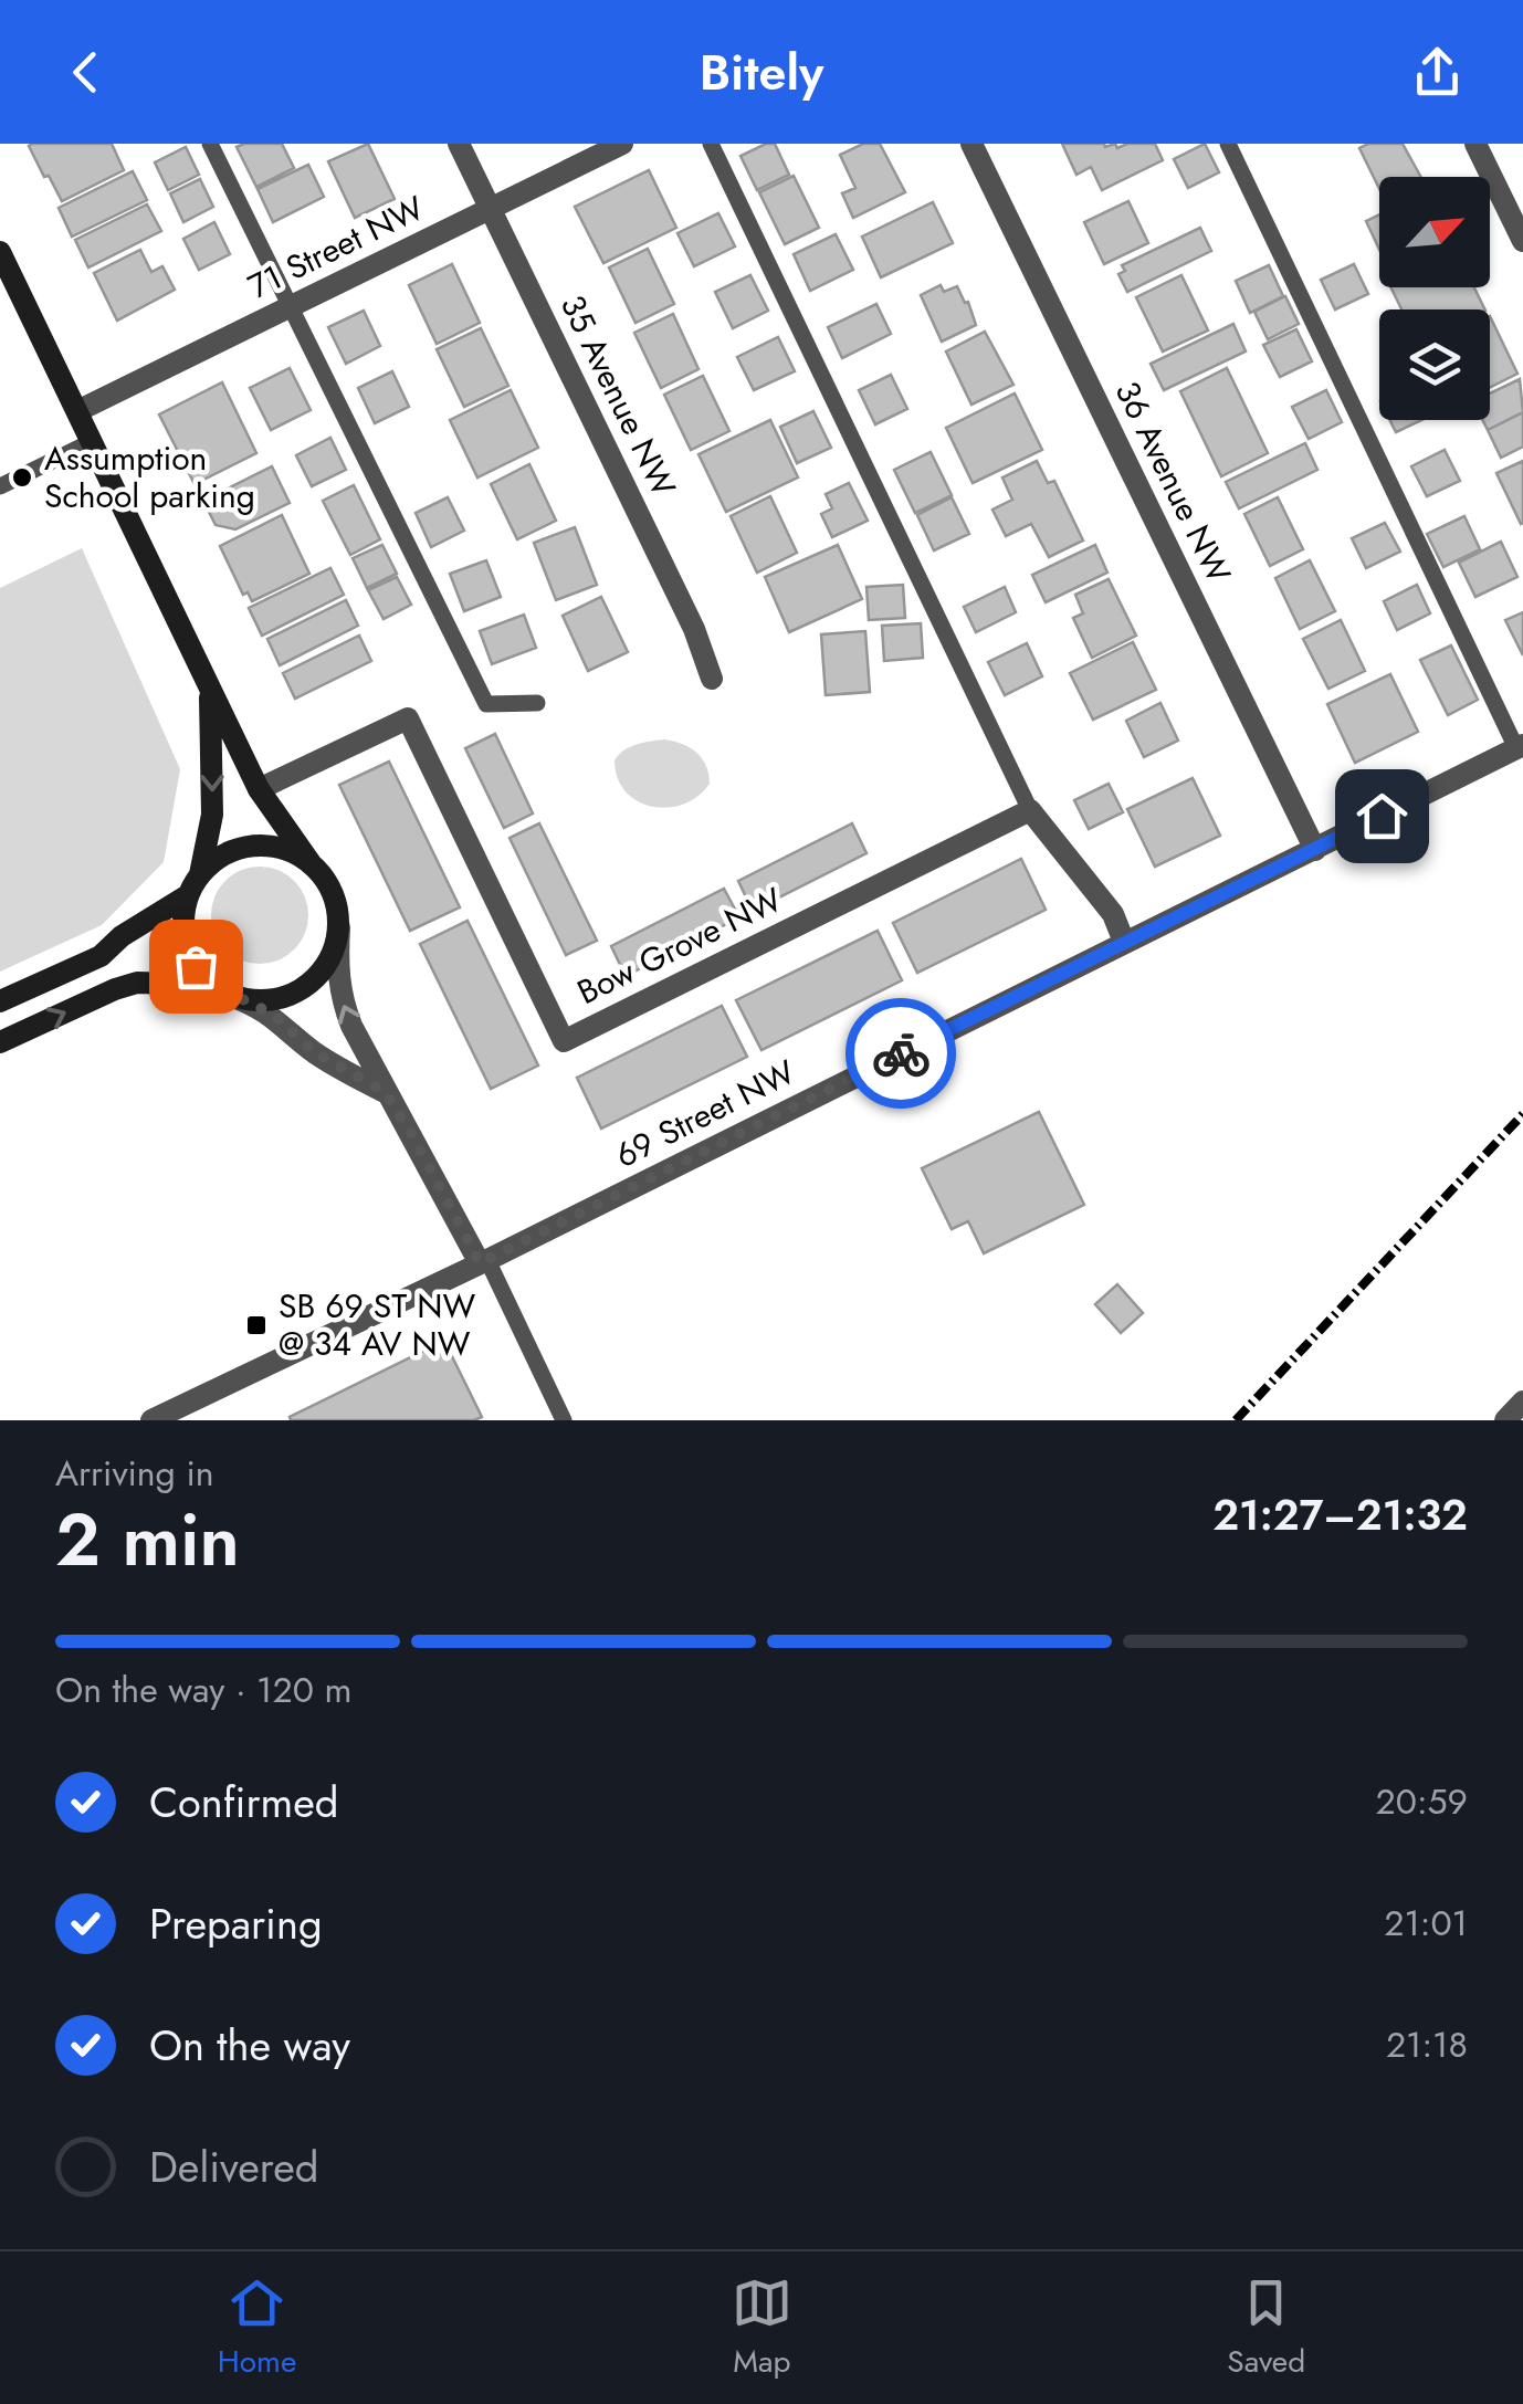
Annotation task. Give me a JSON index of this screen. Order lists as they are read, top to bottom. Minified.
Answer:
{"streets":{"street":["71 Street NW","35 Avenue NW","36 Avenue NW","Bow Grove NW","69 Street NW"]},"crossings":[["71 Street NW","35 Avenue NW"],["36 Avenue NW","69 Street NW"]],"places":{"other":["Assumption School parking"],"transit":["SB 69 ST NW @ 34 AV NW"]},"north":"top right","page":{"header":"Bitely","heading":["2 min","Arriving in","21:27–21:32"],"bar":"On the way · 120 m","list":[["Confirmed","20:59"],["Preparing","21:01"],["On the way","21:18"],"Delivered"],"tabs":["Home","Map","Saved"]}}
